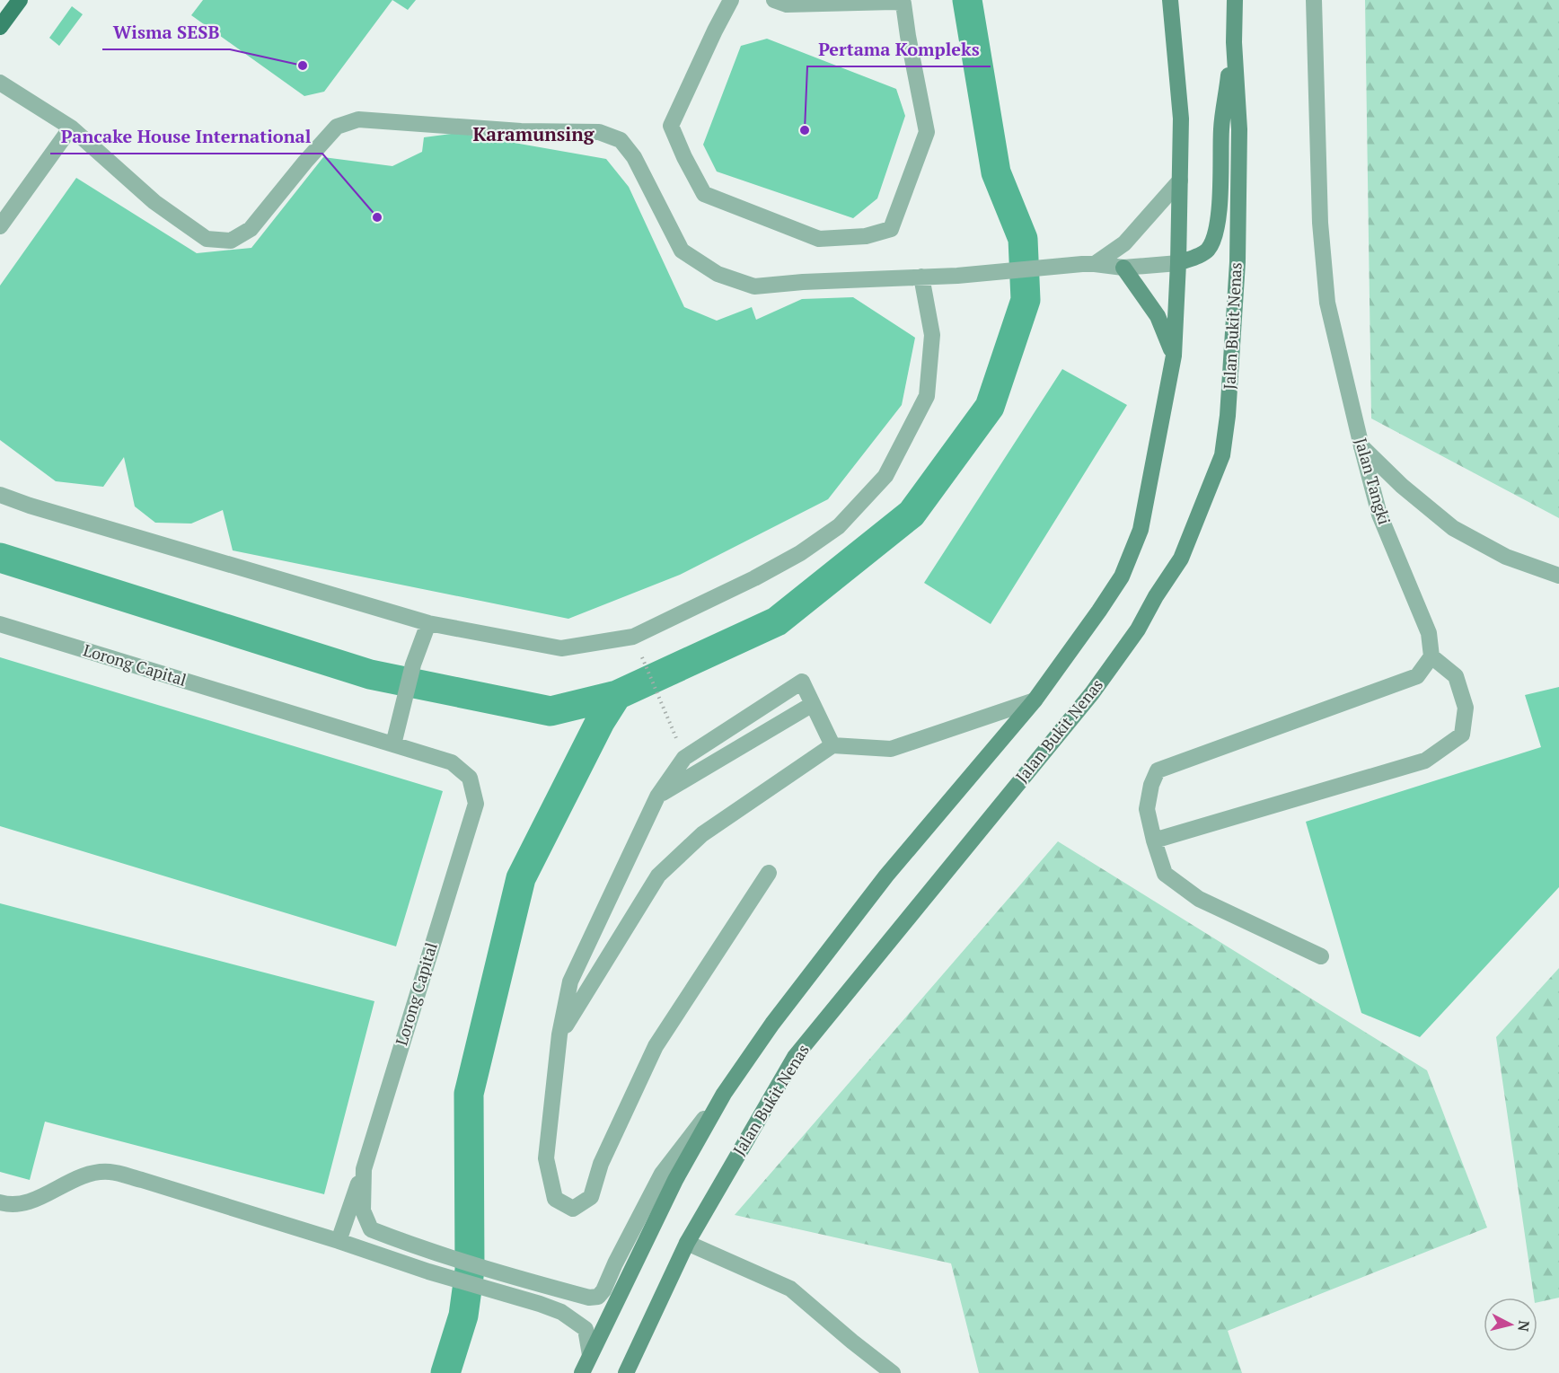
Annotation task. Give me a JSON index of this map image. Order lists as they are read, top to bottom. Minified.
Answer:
{"streets":{"main road":["Jalan Bukit Nenas"],"street":["Jalan Tangki","Lorong Capital"]},"districts":["Karamunsing"],"places":["Wisma SESB","Pertama Kompleks","Pancake House International"],"north":"right"}
